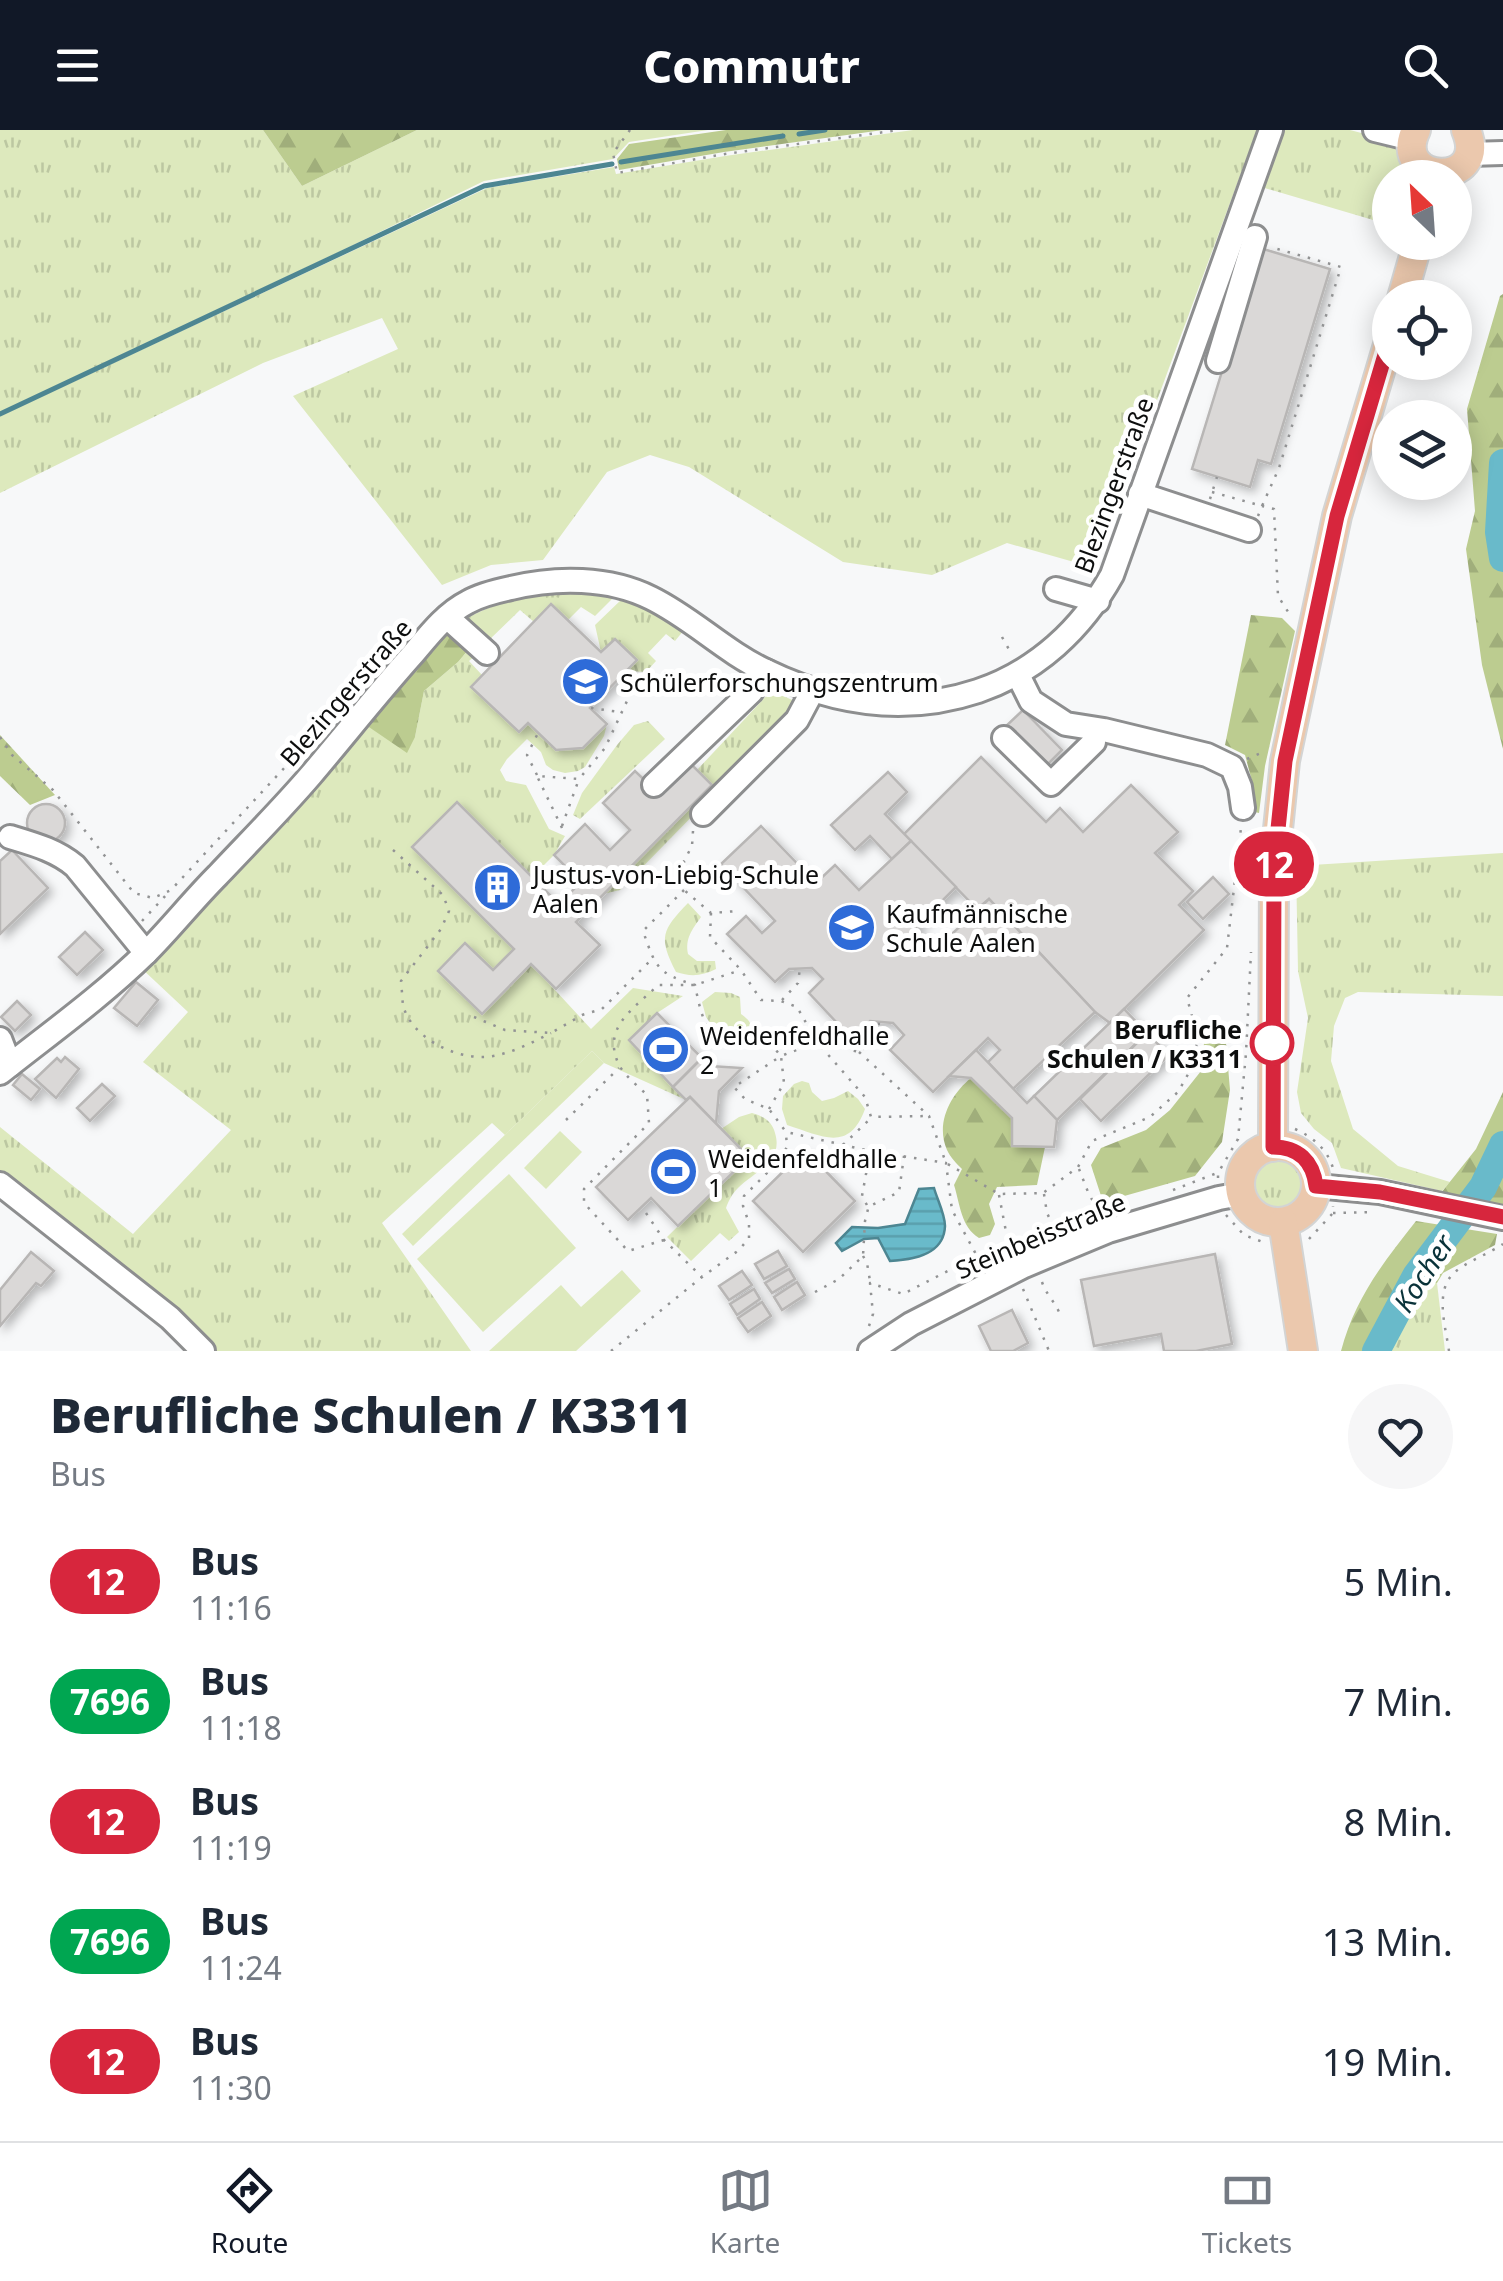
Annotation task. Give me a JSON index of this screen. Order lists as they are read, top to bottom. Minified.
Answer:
{"streets":{"street":["Blezingerstraße","Steinbeisstraße"]},"water":["Kocher"],"places":{"school or university":["Schülerforschungszentrum","Kaufmännische Schule Aalen"],"building":["Justus-von-Liebig-Schule Aalen"],"other":["Berufliche Schulen / K3311"],"sports":["Weidenfeldhalle 2","Weidenfeldhalle 1"]},"lines":["bus line 12"],"north":"top left","page":{"header":"Commutr","on_map":"12","heading":["Berufliche Schulen / K3311","Bus"],"list":[{"mark":"12","name":"Bus","note":"11:16","value":"5 Min."},{"mark":"7696","name":"Bus","note":"11:18","value":"7 Min."},{"mark":"12","name":"Bus","note":"11:19","value":"8 Min."},{"mark":"7696","name":"Bus","note":"11:24","value":"13 Min."},{"mark":"12","name":"Bus","note":"11:30","value":"19 Min."}],"tabs":["Route","Karte","Tickets"]}}
